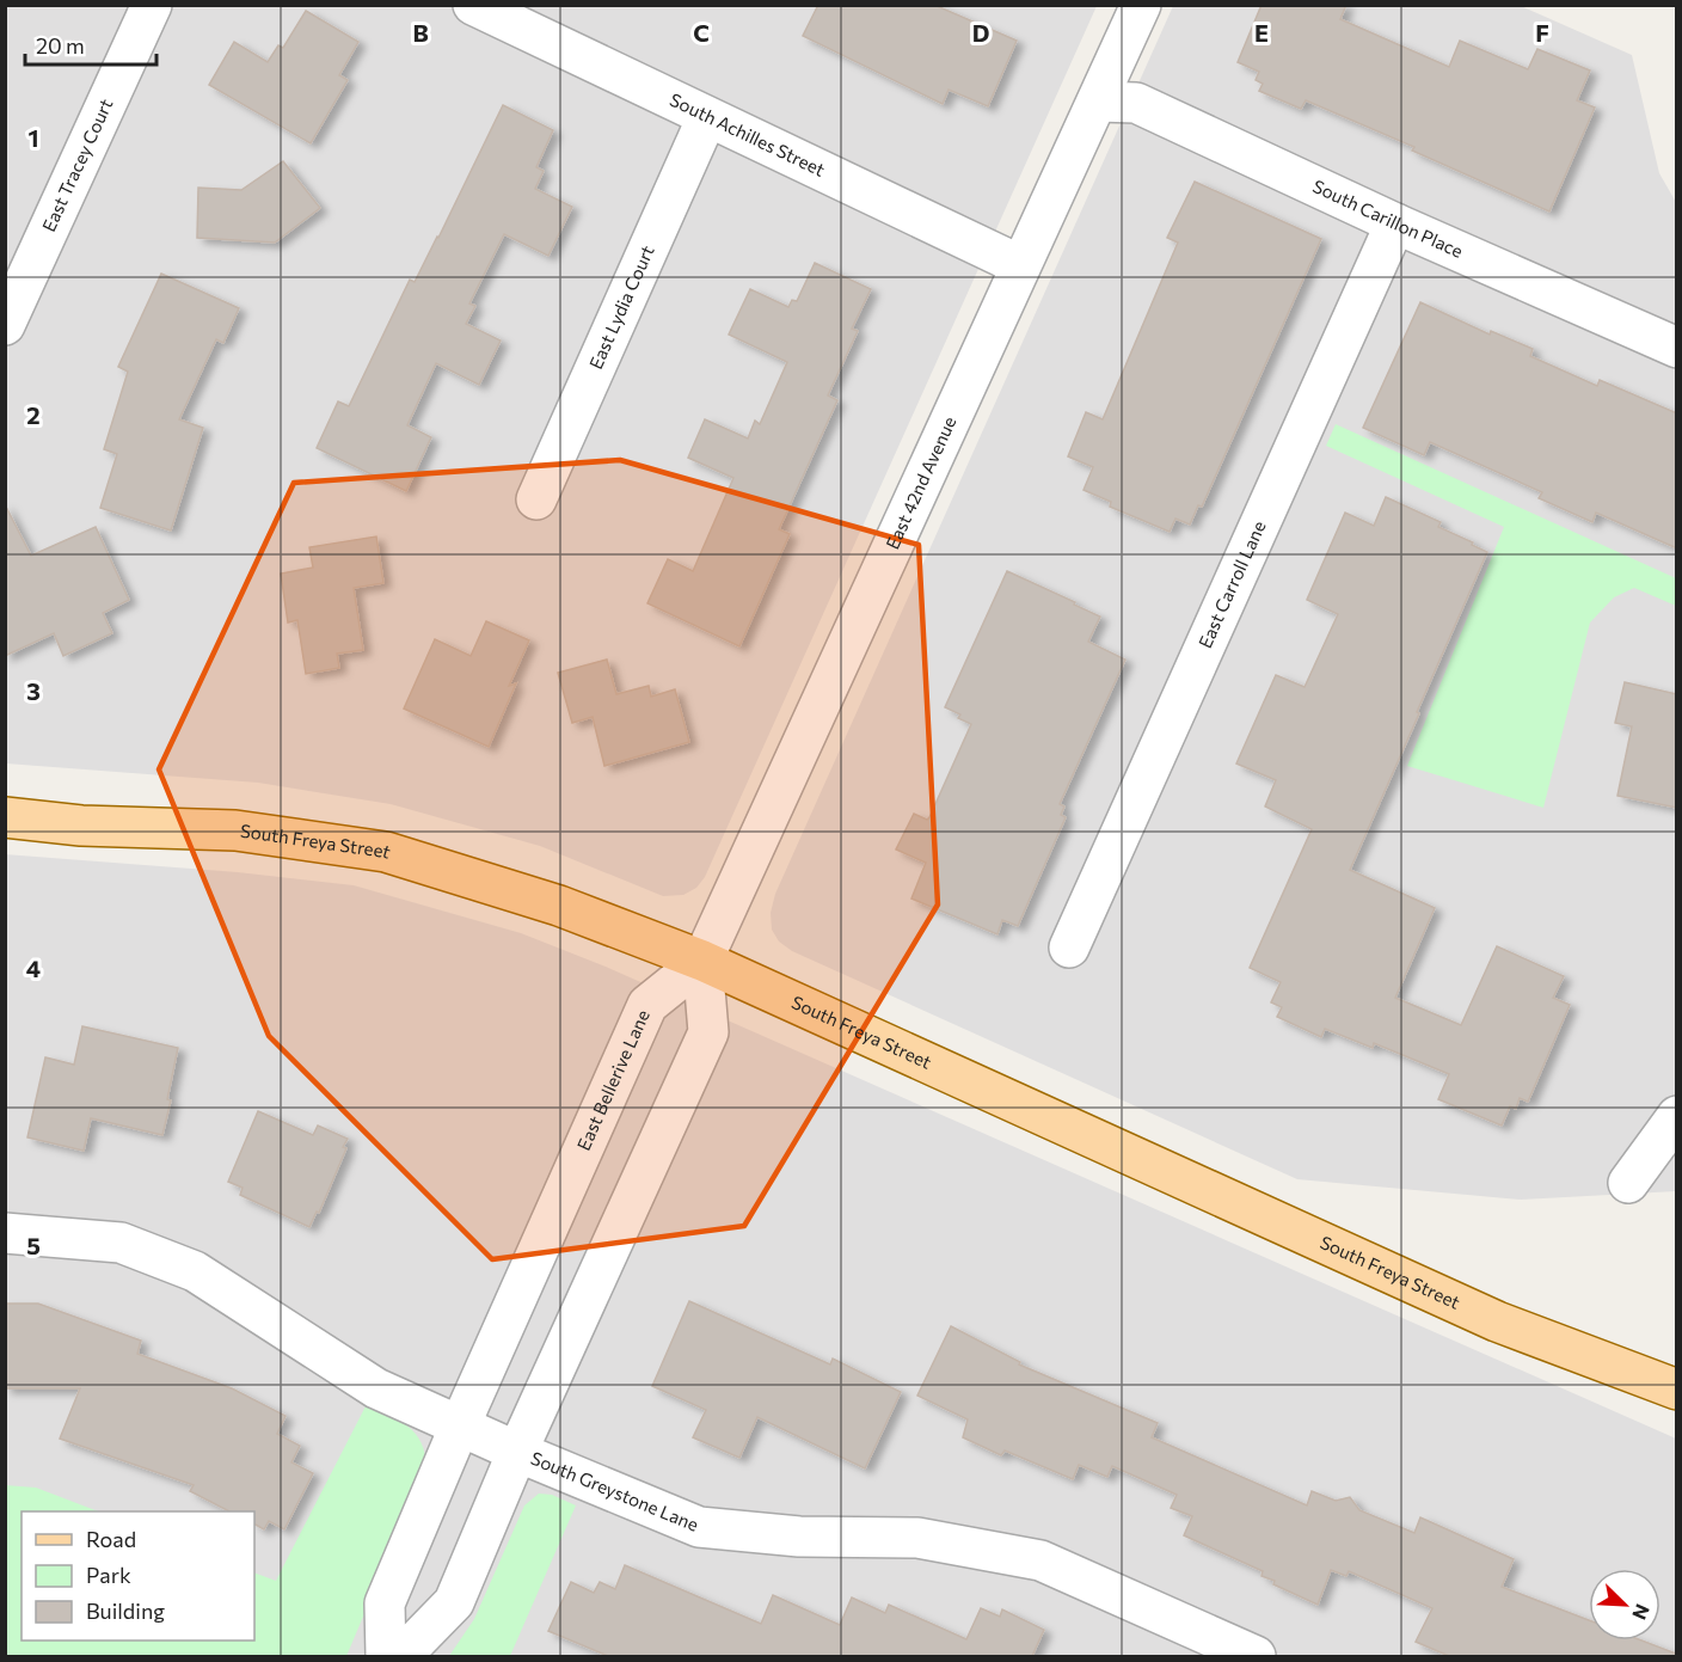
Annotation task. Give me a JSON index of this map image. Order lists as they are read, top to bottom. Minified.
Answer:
{"streets":{"main road":["South Freya Street"],"street":["South Achilles Street","East Tracey Court","South Carillon Place","East Lydia Court","East 42nd Avenue","East Carroll Lane","East Bellerive Lane","South Greystone Lane"]},"crossings":[["South Achilles Street","East Lydia Court"],["South Achilles Street","East 42nd Avenue"],["South Carillon Place","East 42nd Avenue"],["South Carillon Place","East Carroll Lane"],["East 42nd Avenue","South Freya Street"],["East 42nd Avenue","East Bellerive Lane"],["South Freya Street","East Bellerive Lane"],["East Bellerive Lane","South Greystone Lane"]],"legend":["Road","Park","Building"],"scale_bar":"20 m","north":"bottom right","grid":{"columns":["B","C","D","E","F"],"rows":["1","2","3","4","5"]}}
